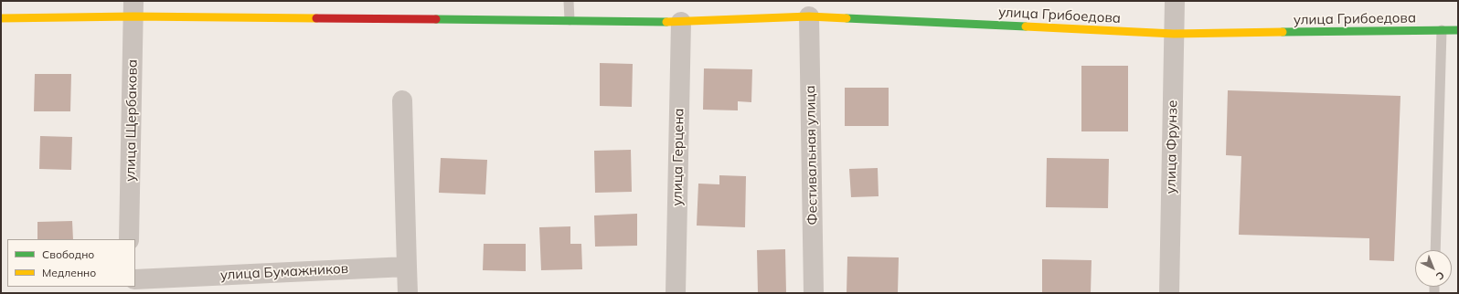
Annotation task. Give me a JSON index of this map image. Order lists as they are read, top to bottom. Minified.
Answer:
{"streets":{"street":["улица Грибоедова","улица Щербакова","улица Фрунзе","Фестивальная улица","улица Герцена","улица Бумажников"]},"crossings":[["улица Грибоедова","улица Щербакова"],["улица Грибоедова","улица Фрунзе"],["улица Грибоедова","Фестивальная улица"],["улица Грибоедова","улица Герцена"]],"legend":["Свободно","Медленно"],"north":"bottom right"}
